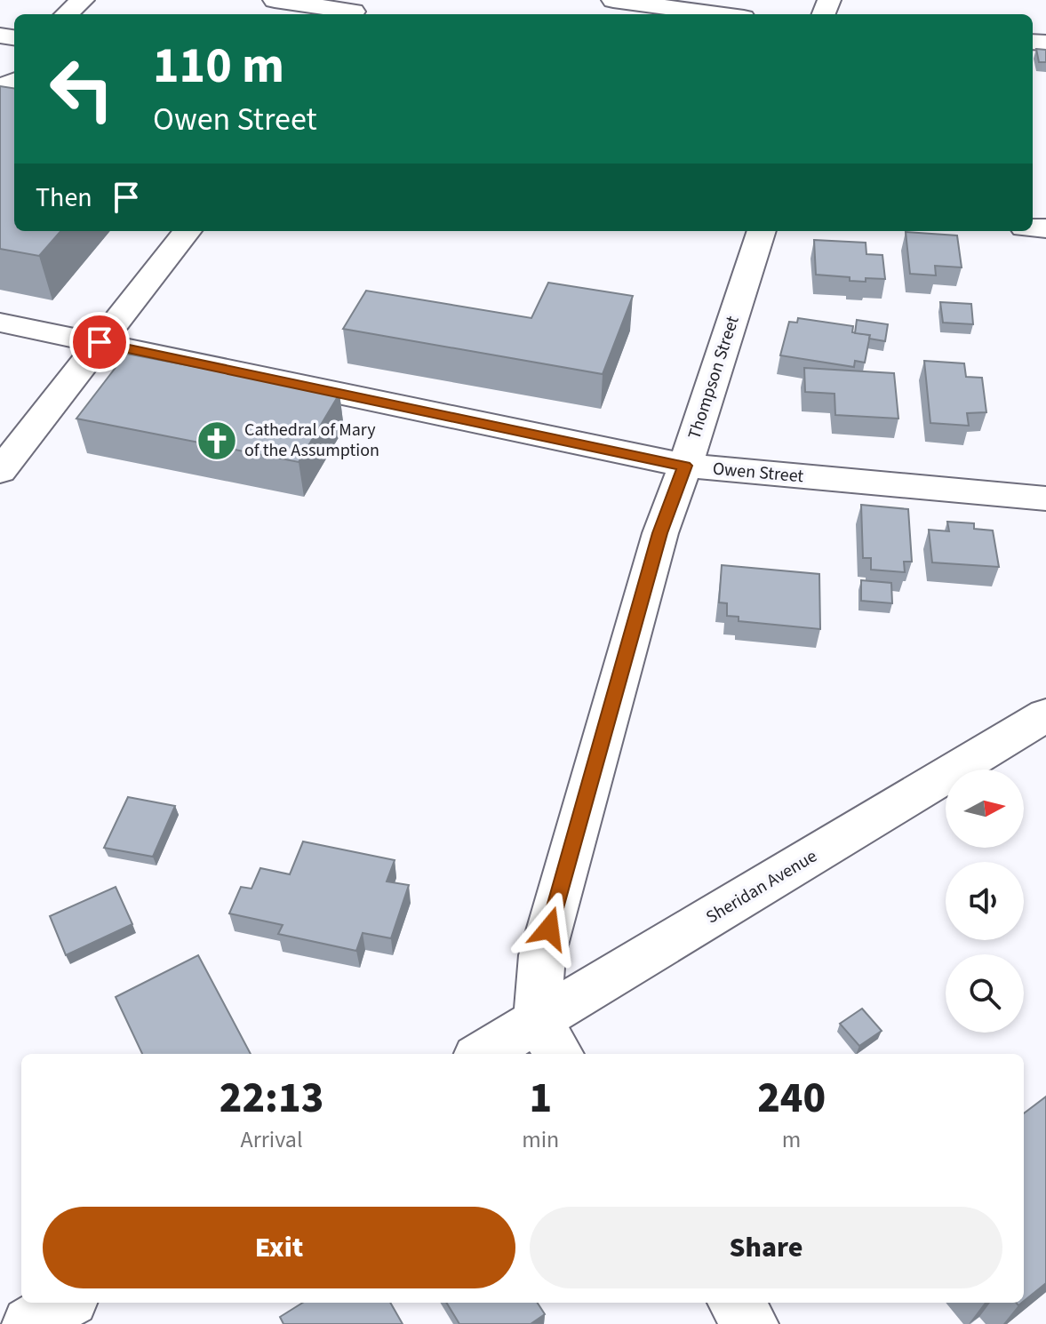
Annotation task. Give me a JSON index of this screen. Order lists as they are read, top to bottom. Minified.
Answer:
{"streets":{"street":["Thompson Street","Owen Street","Sheridan Avenue"]},"crossings":[["Thompson Street","Owen Street"],["Thompson Street","Sheridan Avenue"]],"places":{"church":["Cathedral of Mary of the Assumption"]},"north":"right","page":{"turn":["110 m","Owen Street"],"then":"Then","eta":["22:13","Arrival","1","min","240","m"],"buttons":["Exit","Share"]}}
